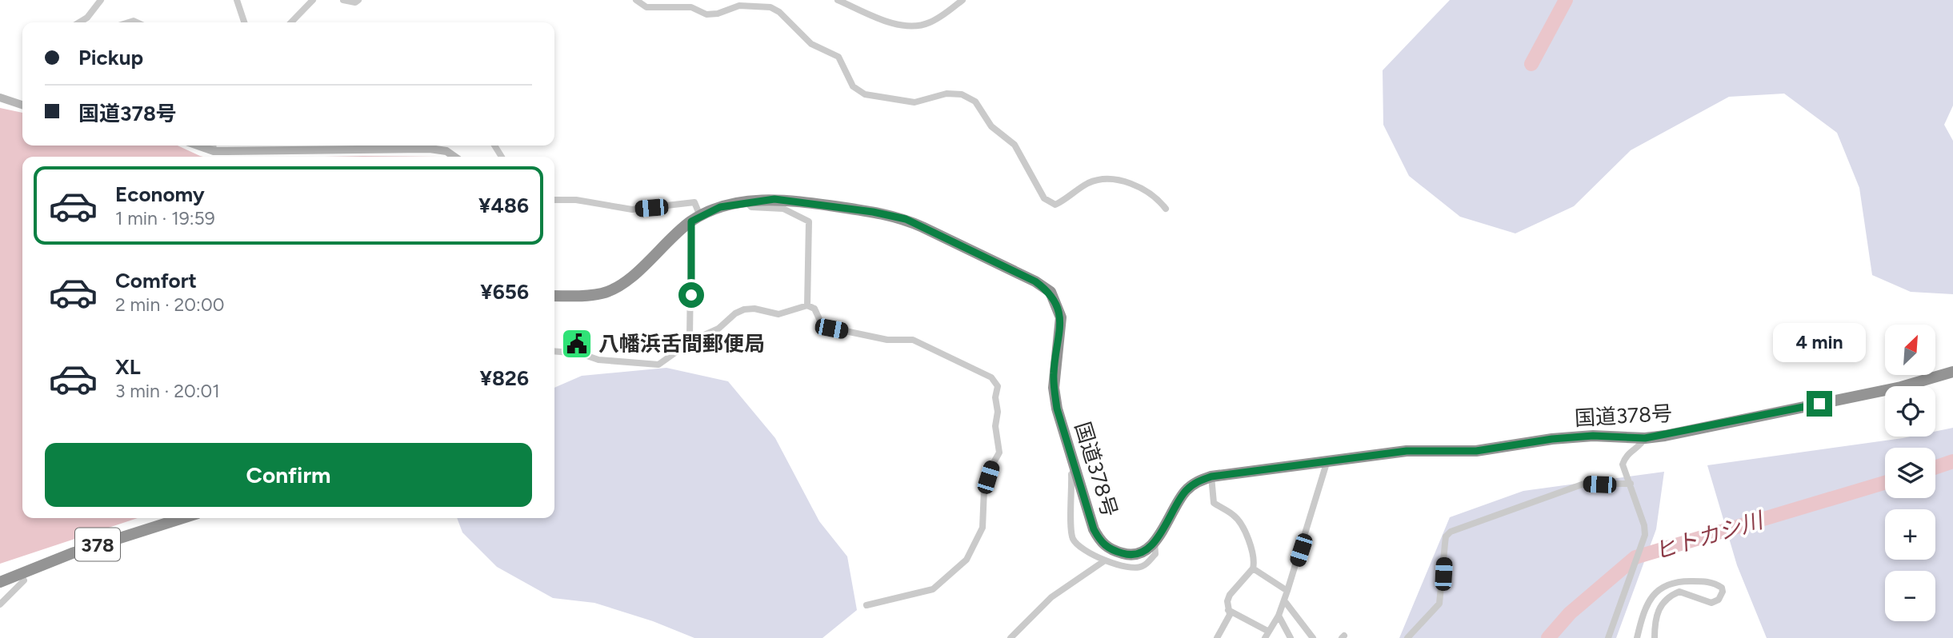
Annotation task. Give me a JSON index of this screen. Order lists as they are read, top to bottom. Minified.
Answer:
{"streets":{"highway":["国道378号","378"]},"water":["ヒトカシ川"],"places":{"public building":["八幡浜舌間郵便局"]},"north":"top right","page":{"banner":["Pickup","国道378号"],"list":[{"name":"Economy","note":"1 min · 19:59","value":"¥486"},{"name":"Comfort","note":"2 min · 20:00","value":"¥656"},{"name":"XL","note":"3 min · 20:01","value":"¥826"}],"bubble":"4 min","map_buttons":["+","−"],"buttons":"Confirm"}}
